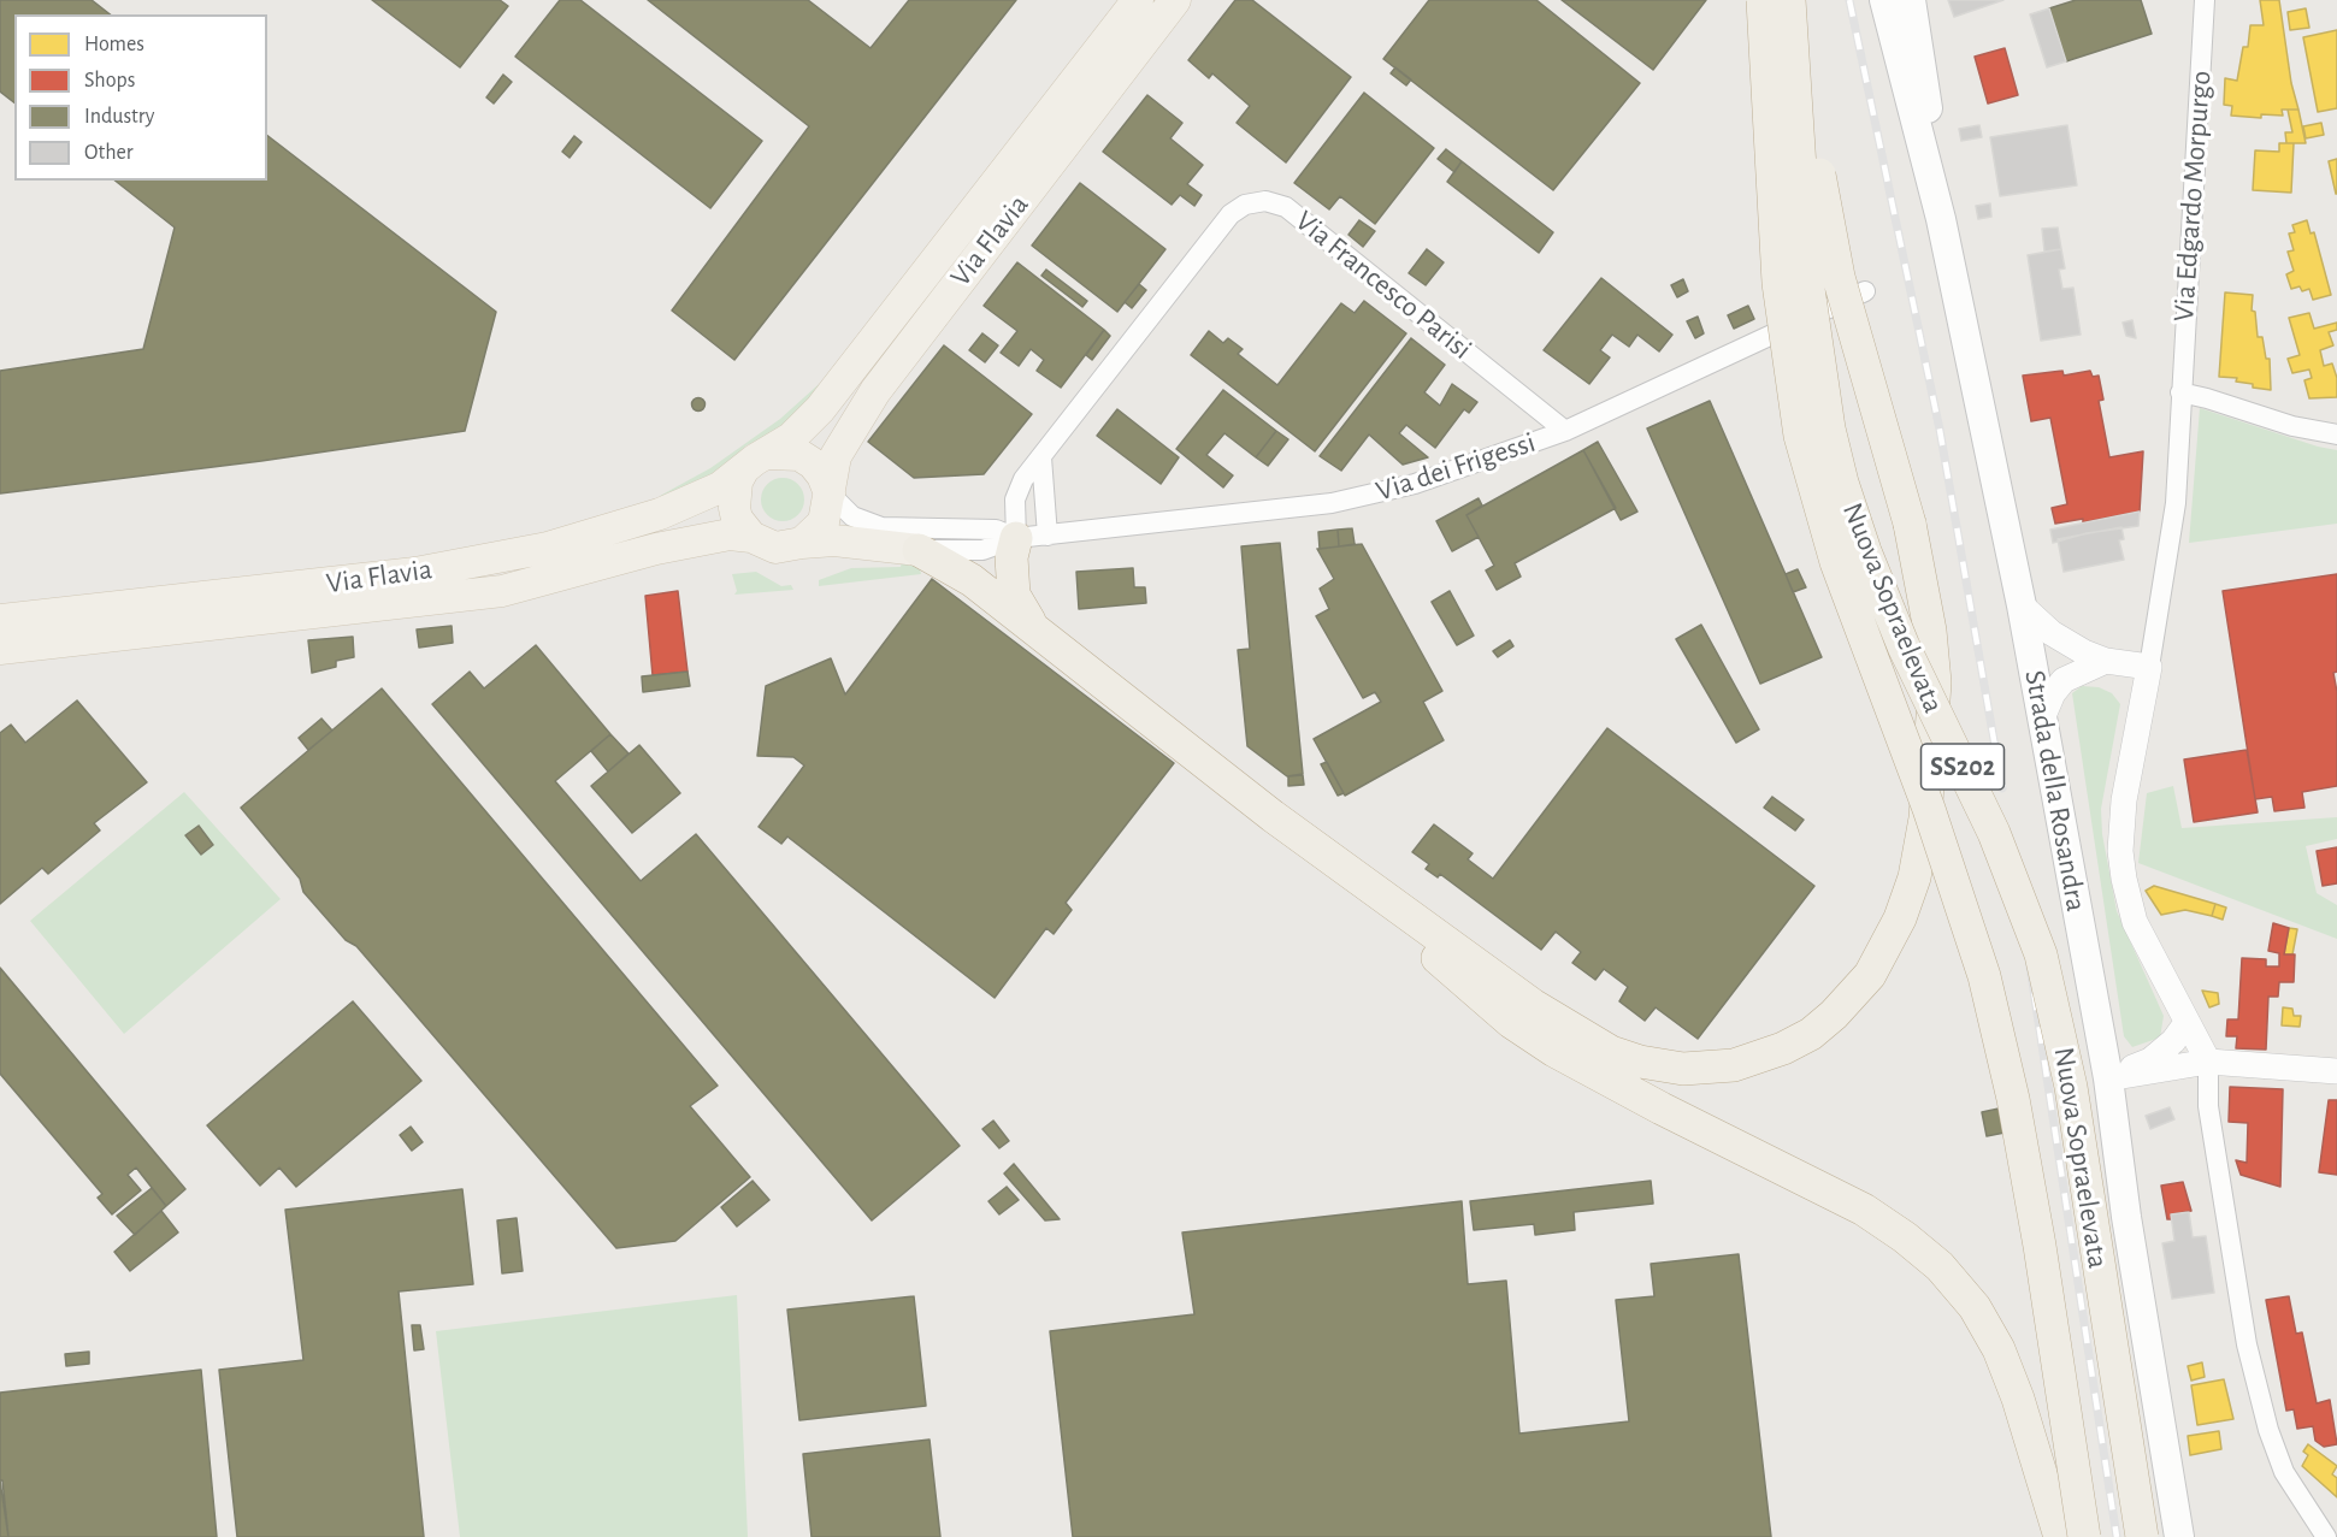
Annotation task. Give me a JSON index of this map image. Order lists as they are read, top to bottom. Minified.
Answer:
{"streets":{"highway":["Nuova Sopraelevata","SS202"],"main road":["Via Flavia","Strada della Rosandra"],"street":["Via Edgardo Morpurgo","Via Francesco Parisi","Via dei Frigessi"]},"crossings":[["Via Flavia","Via dei Frigessi"],["Via Francesco Parisi","Via dei Frigessi"]],"legend":["Homes","Shops","Industry","Other"]}
